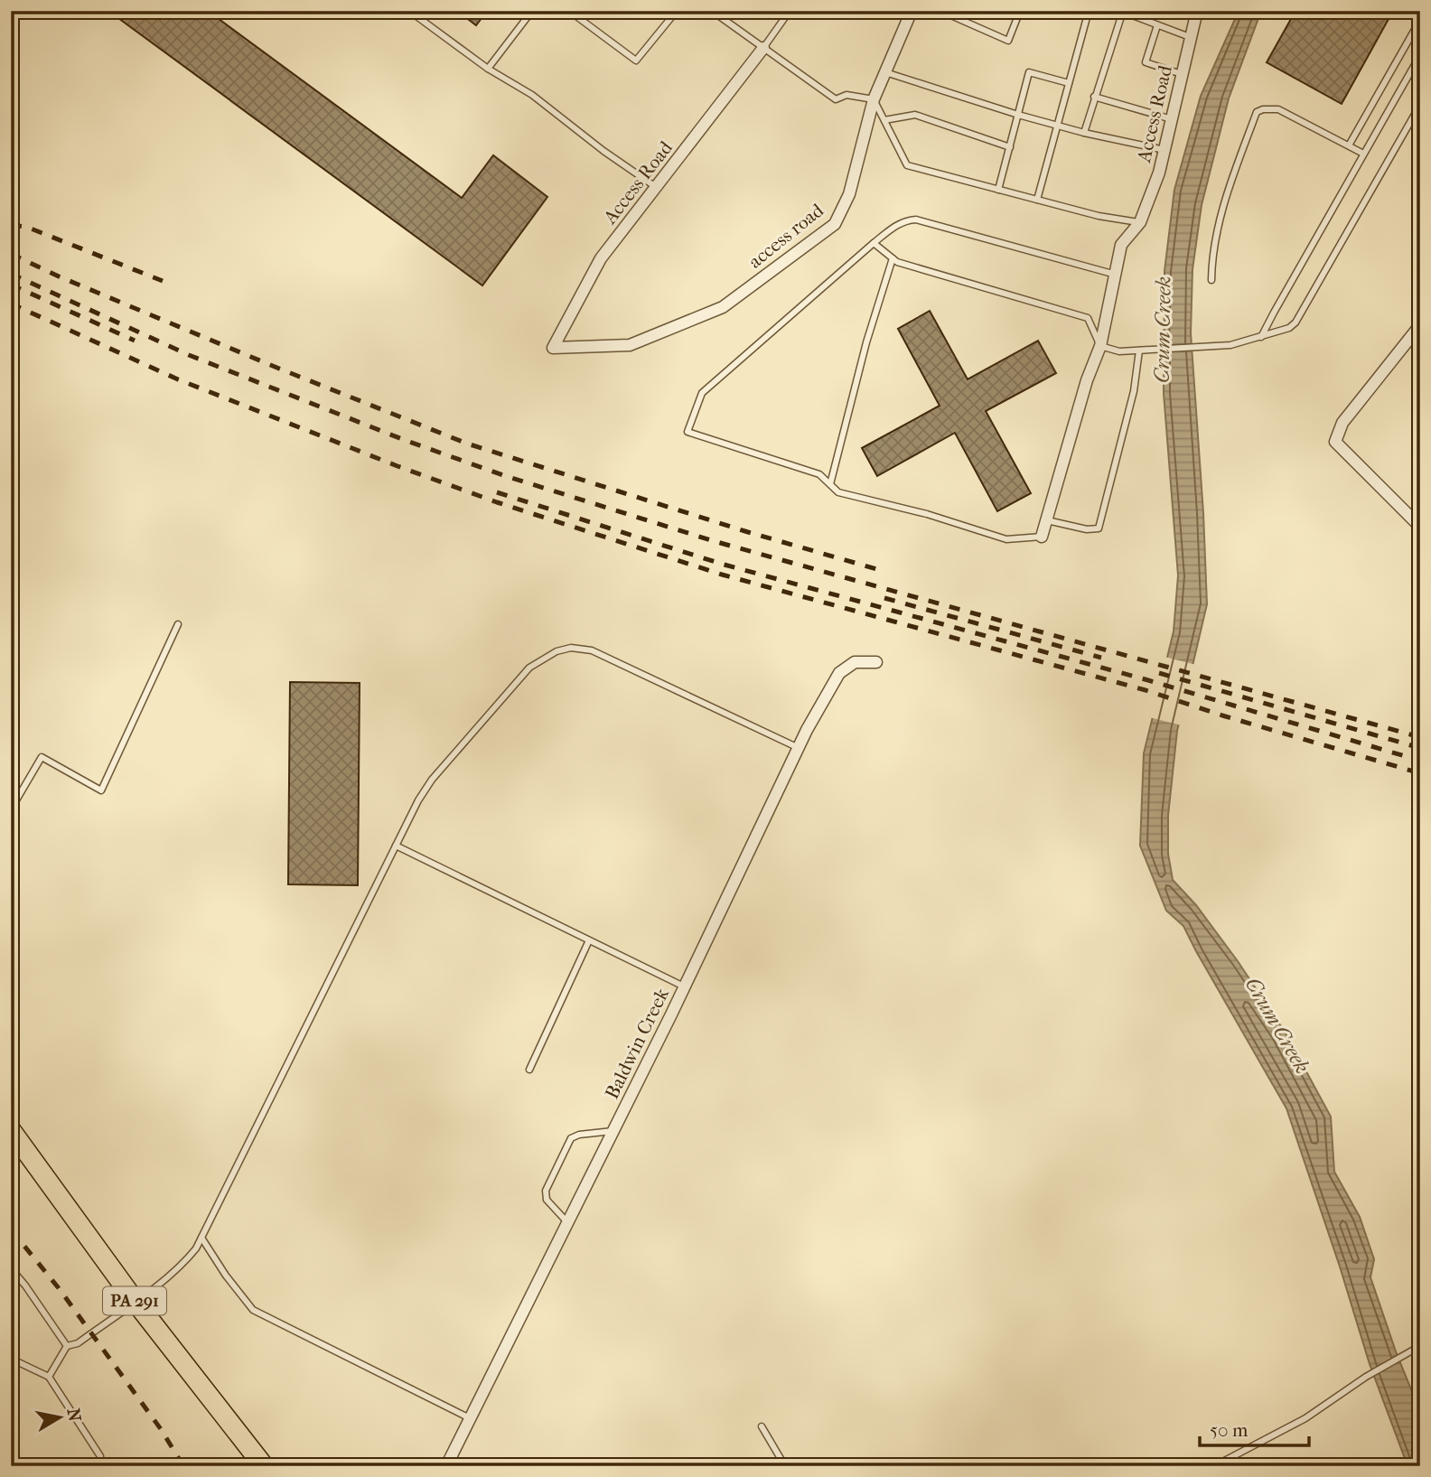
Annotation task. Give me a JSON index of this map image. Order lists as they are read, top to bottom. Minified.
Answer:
{"streets":{"main road":["PA 291"],"street":["Access Road","access road","Baldwin Creek"]},"crossings":[["Access Road","access road"]],"water":["Crum Creek"],"scale_bar":"50 m","north":"right"}
